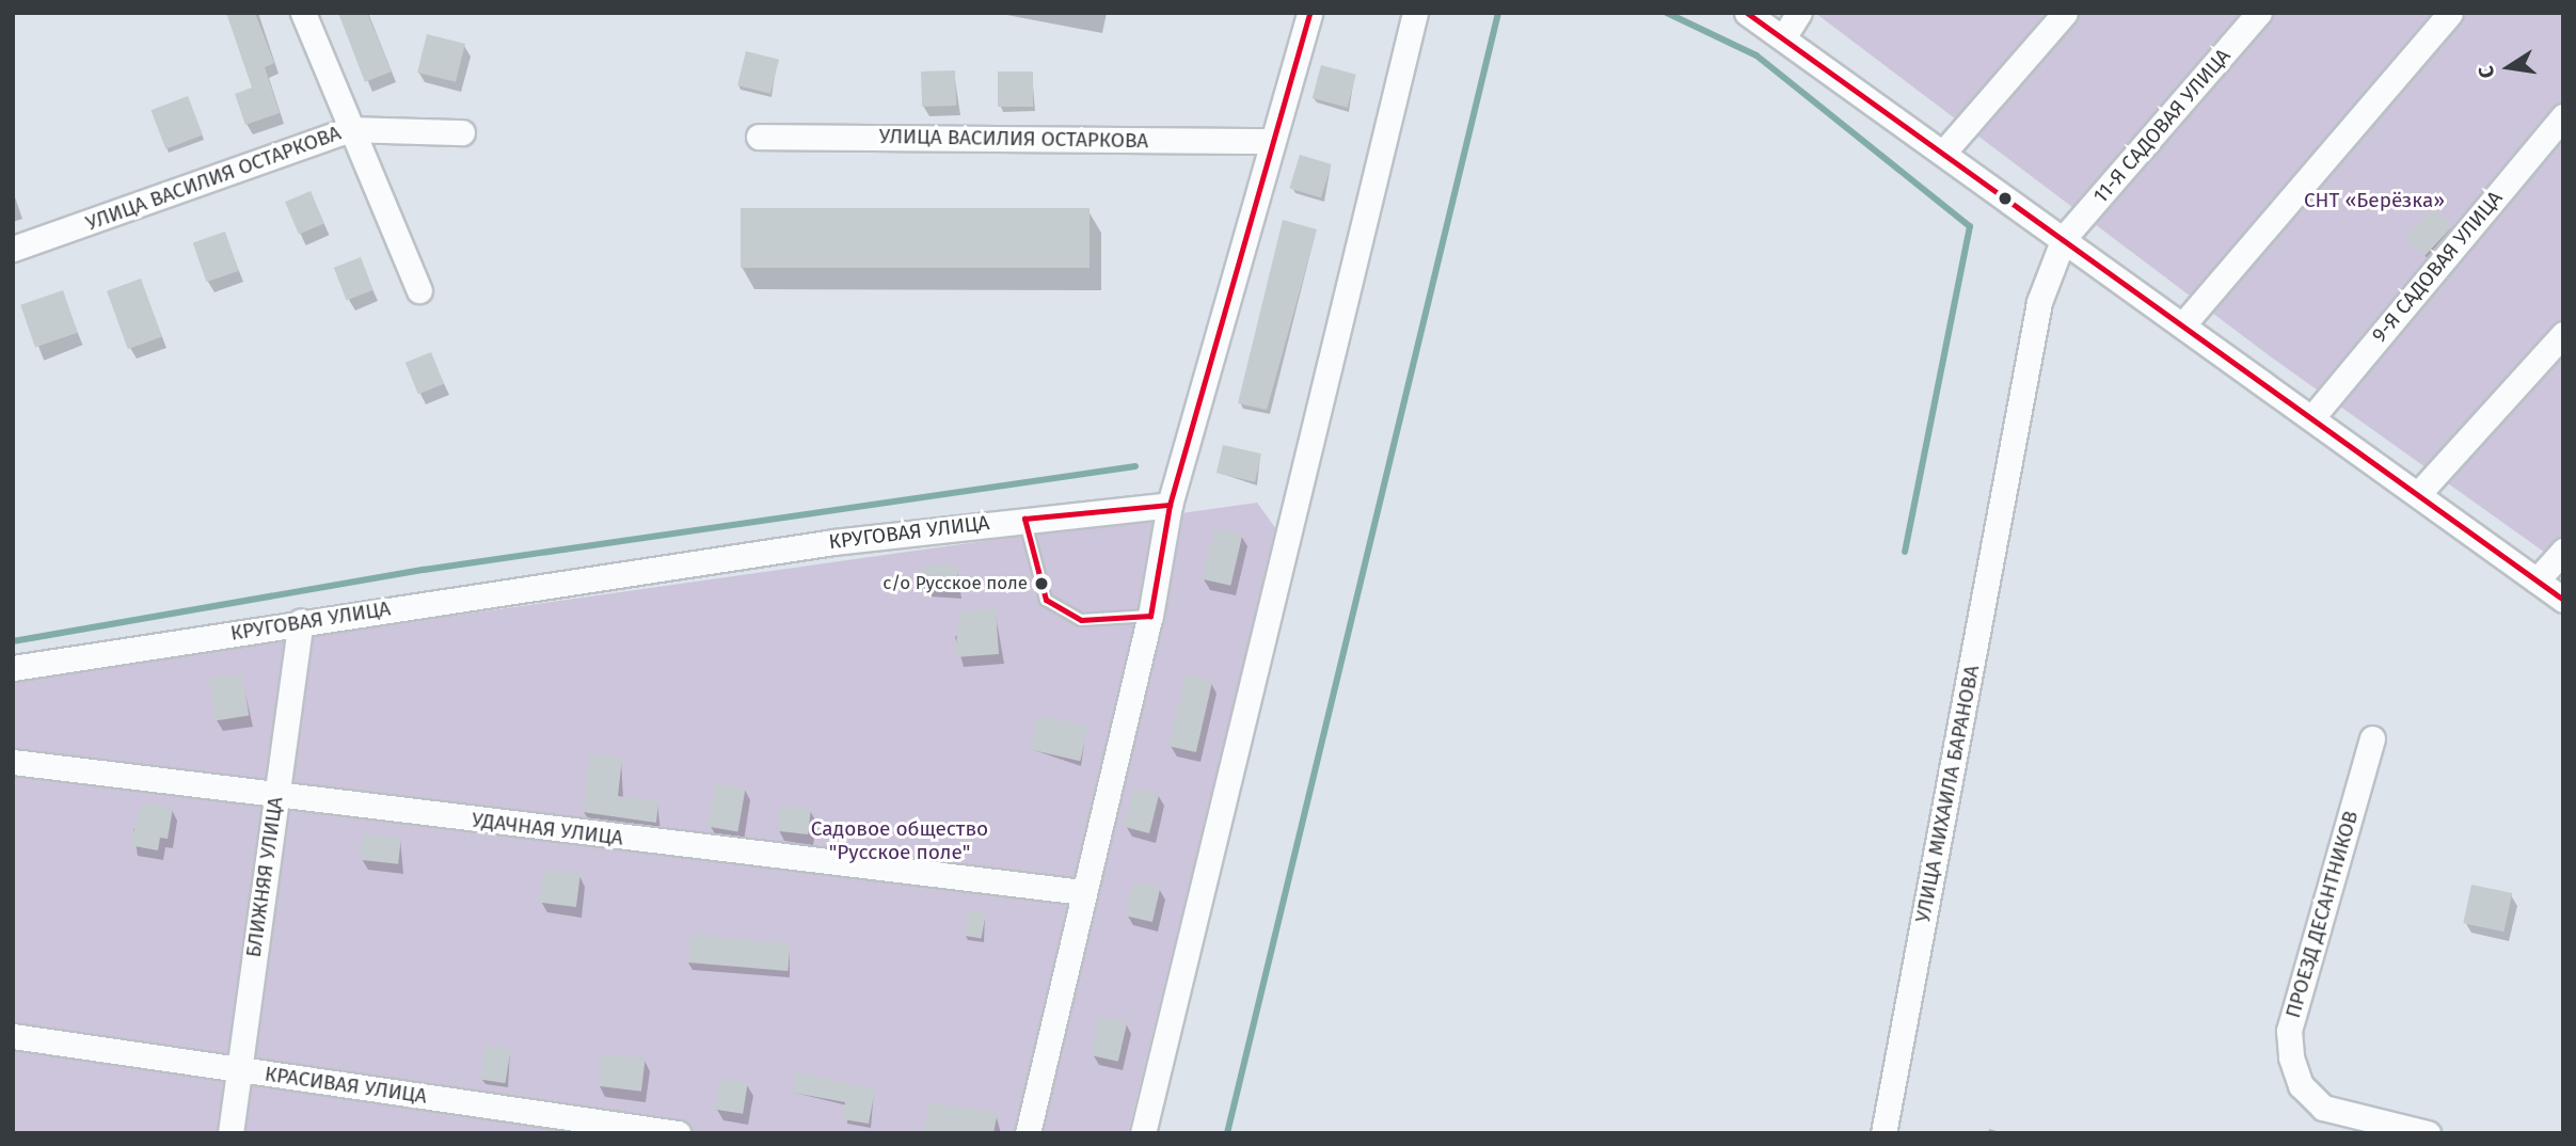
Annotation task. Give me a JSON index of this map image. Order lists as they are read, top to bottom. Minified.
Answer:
{"streets":{"street":["11-Я САДОВАЯ УЛИЦА","УЛИЦА ВАСИЛИЯ ОСТАРКОВА","9-Я САДОВАЯ УЛИЦА","КРУГОВАЯ УЛИЦА","УЛИЦА МИХАИЛА БАРАНОВА","УДАЧНАЯ УЛИЦА","БЛИЖНЯЯ УЛИЦА","ПРОЕЗД ДЕСАНТНИКОВ","КРАСИВАЯ УЛИЦА"]},"crossings":[["11-Я САДОВАЯ УЛИЦА","УЛИЦА МИХАИЛА БАРАНОВА"],["КРУГОВАЯ УЛИЦА","БЛИЖНЯЯ УЛИЦА"],["УДАЧНАЯ УЛИЦА","БЛИЖНЯЯ УЛИЦА"],["БЛИЖНЯЯ УЛИЦА","КРАСИВАЯ УЛИЦА"]],"parks":["СНТ «Берёзка»","Садовое общество \"Русское поле\""],"places":["с/о Русское поле"],"north":"left"}
